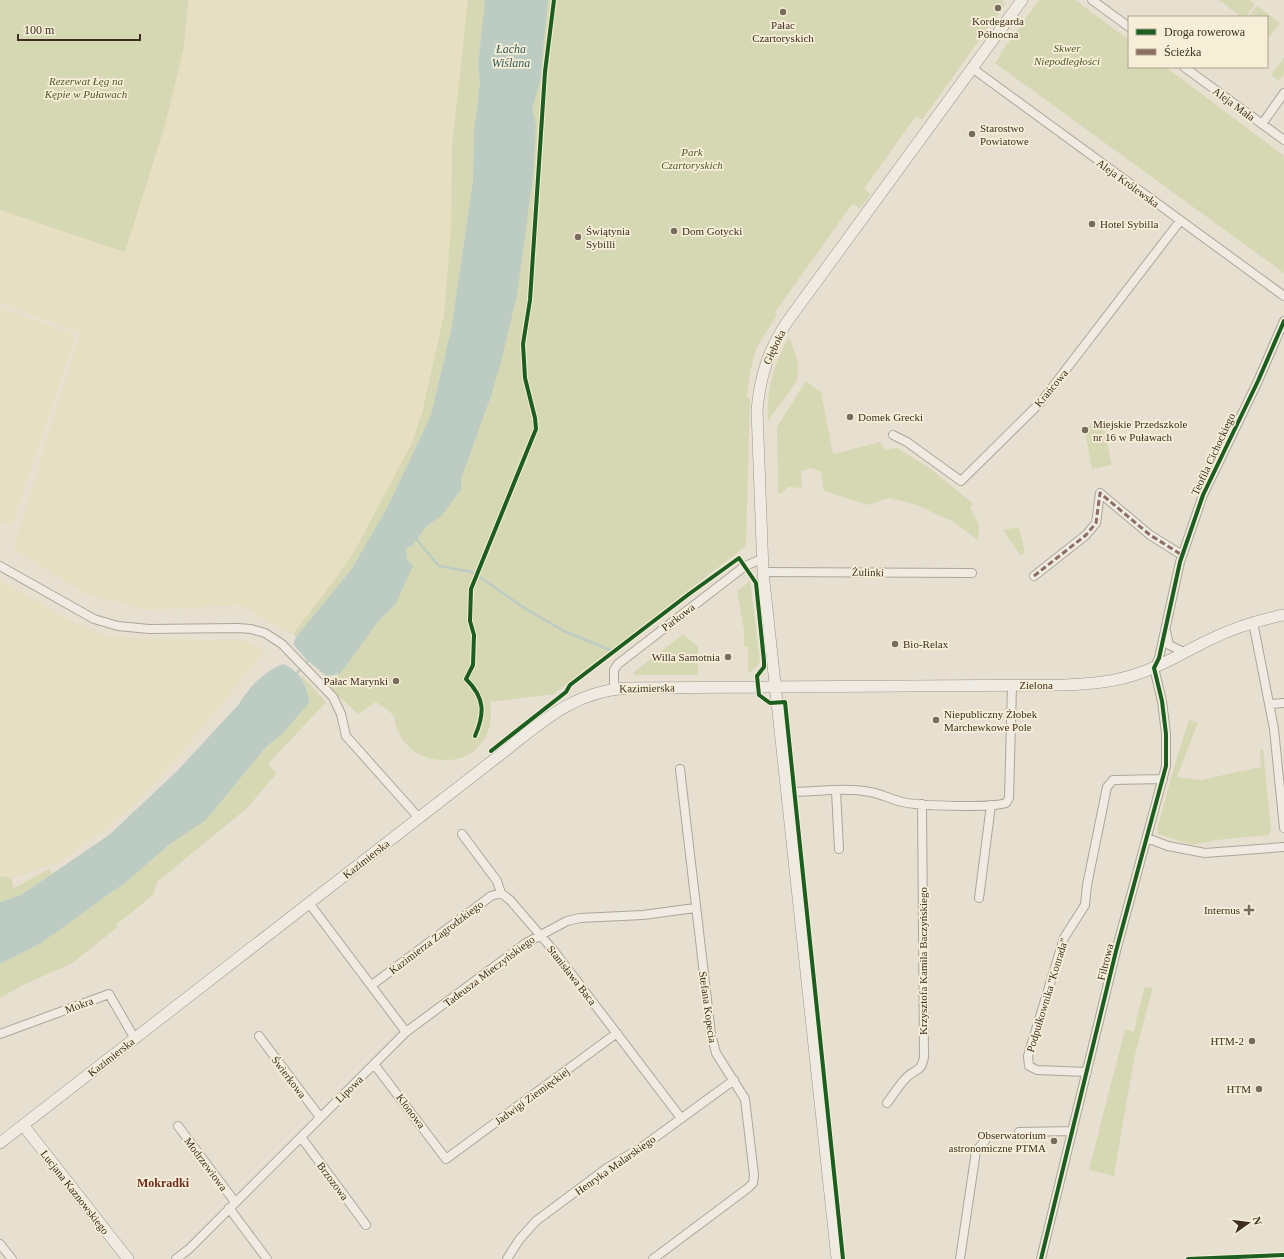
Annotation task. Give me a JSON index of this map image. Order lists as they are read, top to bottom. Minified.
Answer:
{"streets":{"main road":["Głęboka","Zielona","Kazimierska","Lucjana Kaznowskiego"],"street":["Aleja Mała","Aleja Królewska","Krańcowa","Teofila Cichockiego","Żulinki","Parkowa","Kazimierza Zagrodzkiego","Krzysztofa Kamila Baczyńskiego","Filtrowa","Tadeusza Mieczyńskiego","Stanisława Baca","Podpułkownika \"Konrada\"","Mokra","Stefana Kopecia","Świerkowa","Lipowa","Jadwigi Ziemięckiej","Klonowa","Modrzewiowa","Henryka Malarskiego","Brzozowa"]},"crossings":[["Aleja Królewska","Głęboka"],["Aleja Królewska","Krańcowa"],["Głęboka","Żulinki"],["Głęboka","Parkowa"],["Głęboka","Zielona"],["Głęboka","Kazimierska"],["Teofila Cichockiego","Zielona"],["Teofila Cichockiego","Filtrowa"],["Parkowa","Kazimierska"],["Zielona","Kazimierska"],["Zielona","Filtrowa"],["Kazimierska","Mokra"],["Kazimierska","Lucjana Kaznowskiego"],["Kazimierza Zagrodzkiego","Stanisława Baca"],["Filtrowa","Podpułkownika \"Konrada\""],["Tadeusza Mieczyńskiego","Stanisława Baca"],["Tadeusza Mieczyńskiego","Stefana Kopecia"],["Tadeusza Mieczyńskiego","Lipowa"],["Stanisława Baca","Jadwigi Ziemięckiej"],["Stanisława Baca","Henryka Malarskiego"],["Stefana Kopecia","Henryka Malarskiego"],["Świerkowa","Lipowa"],["Lipowa","Klonowa"],["Lipowa","Modrzewiowa"],["Lipowa","Brzozowa"],["Jadwigi Ziemięckiej","Klonowa"]],"districts":["Mokradki"],"water":["Łacha Wiślana"],"parks":["Skwer Niepodległości","Rezerwat Łęg na Kępie w Puławach","Park Czartoryskich"],"places":{"other":["Kordegarda Północna","Pałac Czartoryskich","Starostwo Powiatowe","Hotel Sybilla","Dom Gotycki","Świątynia Sybilli","Domek Grecki","Miejskie Przedszkole nr 16 w Puławach","Bio-Relax","Willa Samotnia","Pałac Marynki","Niepubliczny Żłobek Marchewkowe Pole","HTM-2","HTM","Obserwatorium astronomiczne PTMA"],"health":["Internus"]},"legend":["Droga rowerowa","Ścieżka"],"scale_bar":"100 m","north":"right"}
